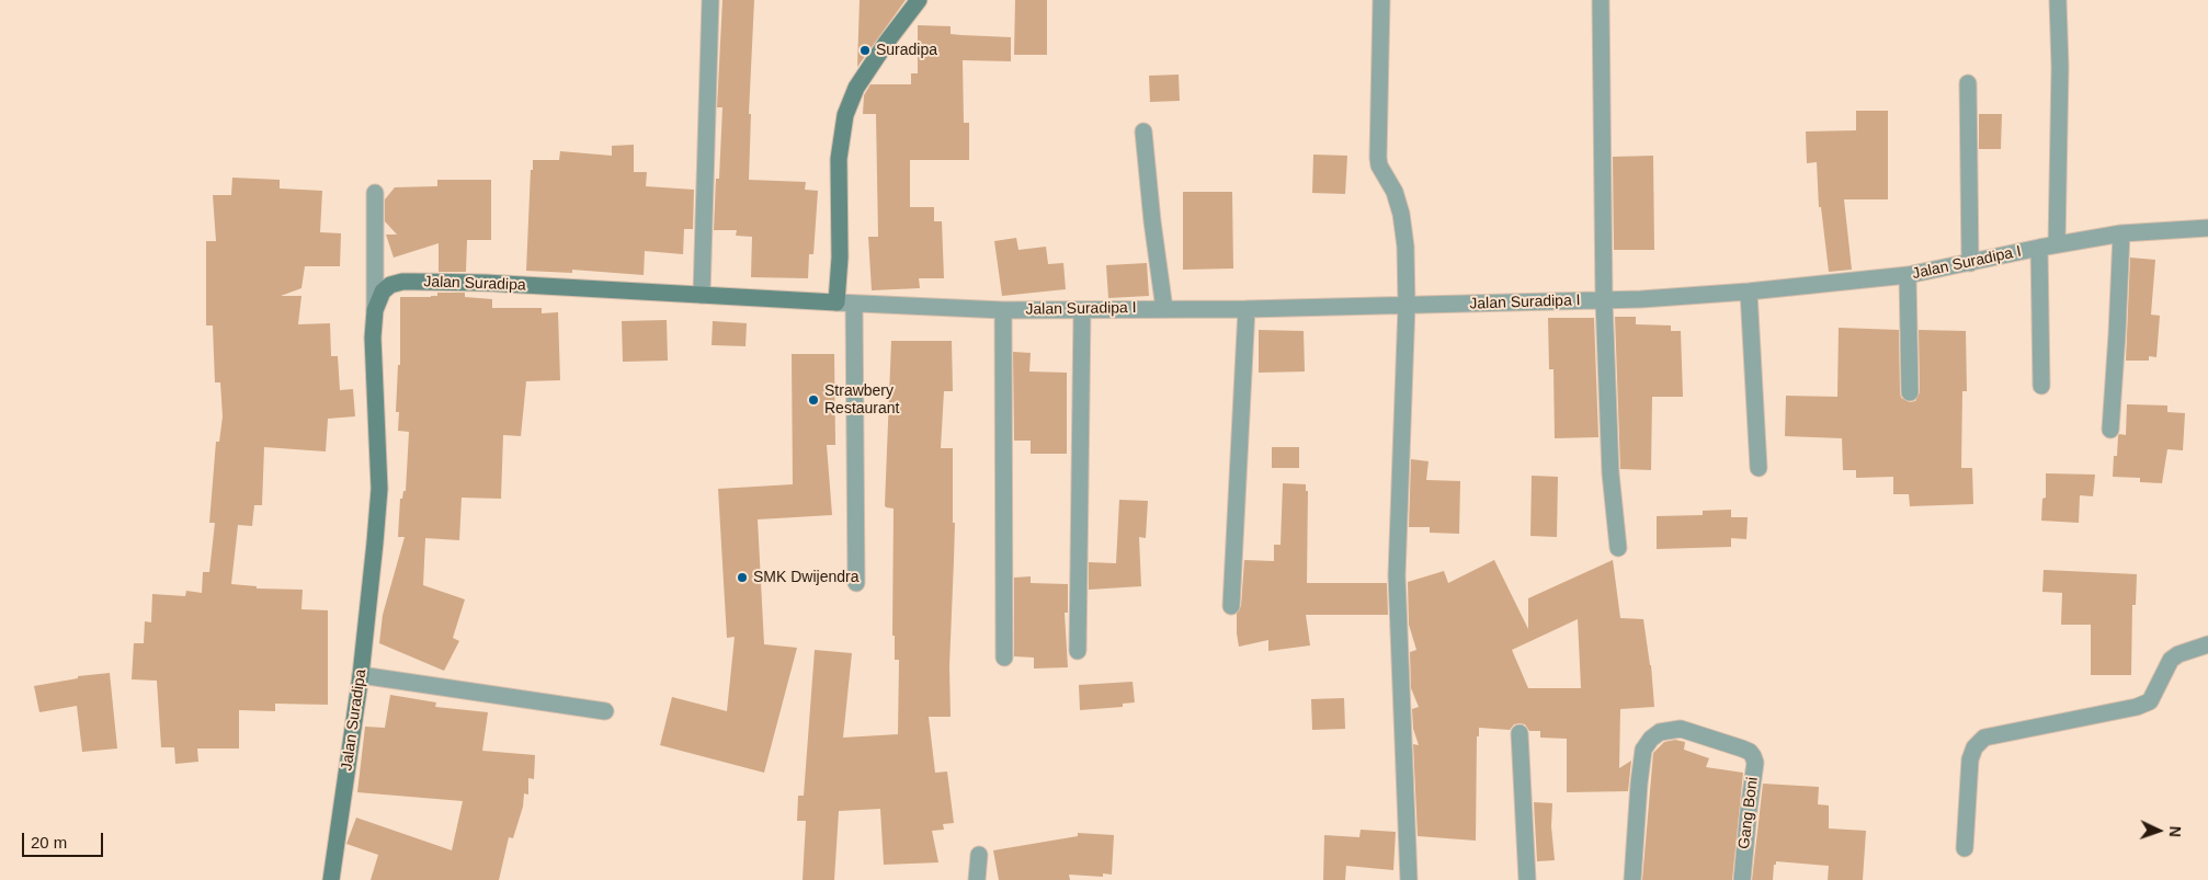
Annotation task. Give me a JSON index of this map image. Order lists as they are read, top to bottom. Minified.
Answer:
{"streets":{"street":["Jalan Suradipa I","Jalan Suradipa","Gang Boni"]},"crossings":[["Jalan Suradipa I","Jalan Suradipa"]],"places":["Suradipa","Strawbery Restaurant","SMK Dwijendra"],"scale_bar":"20 m","north":"right"}
